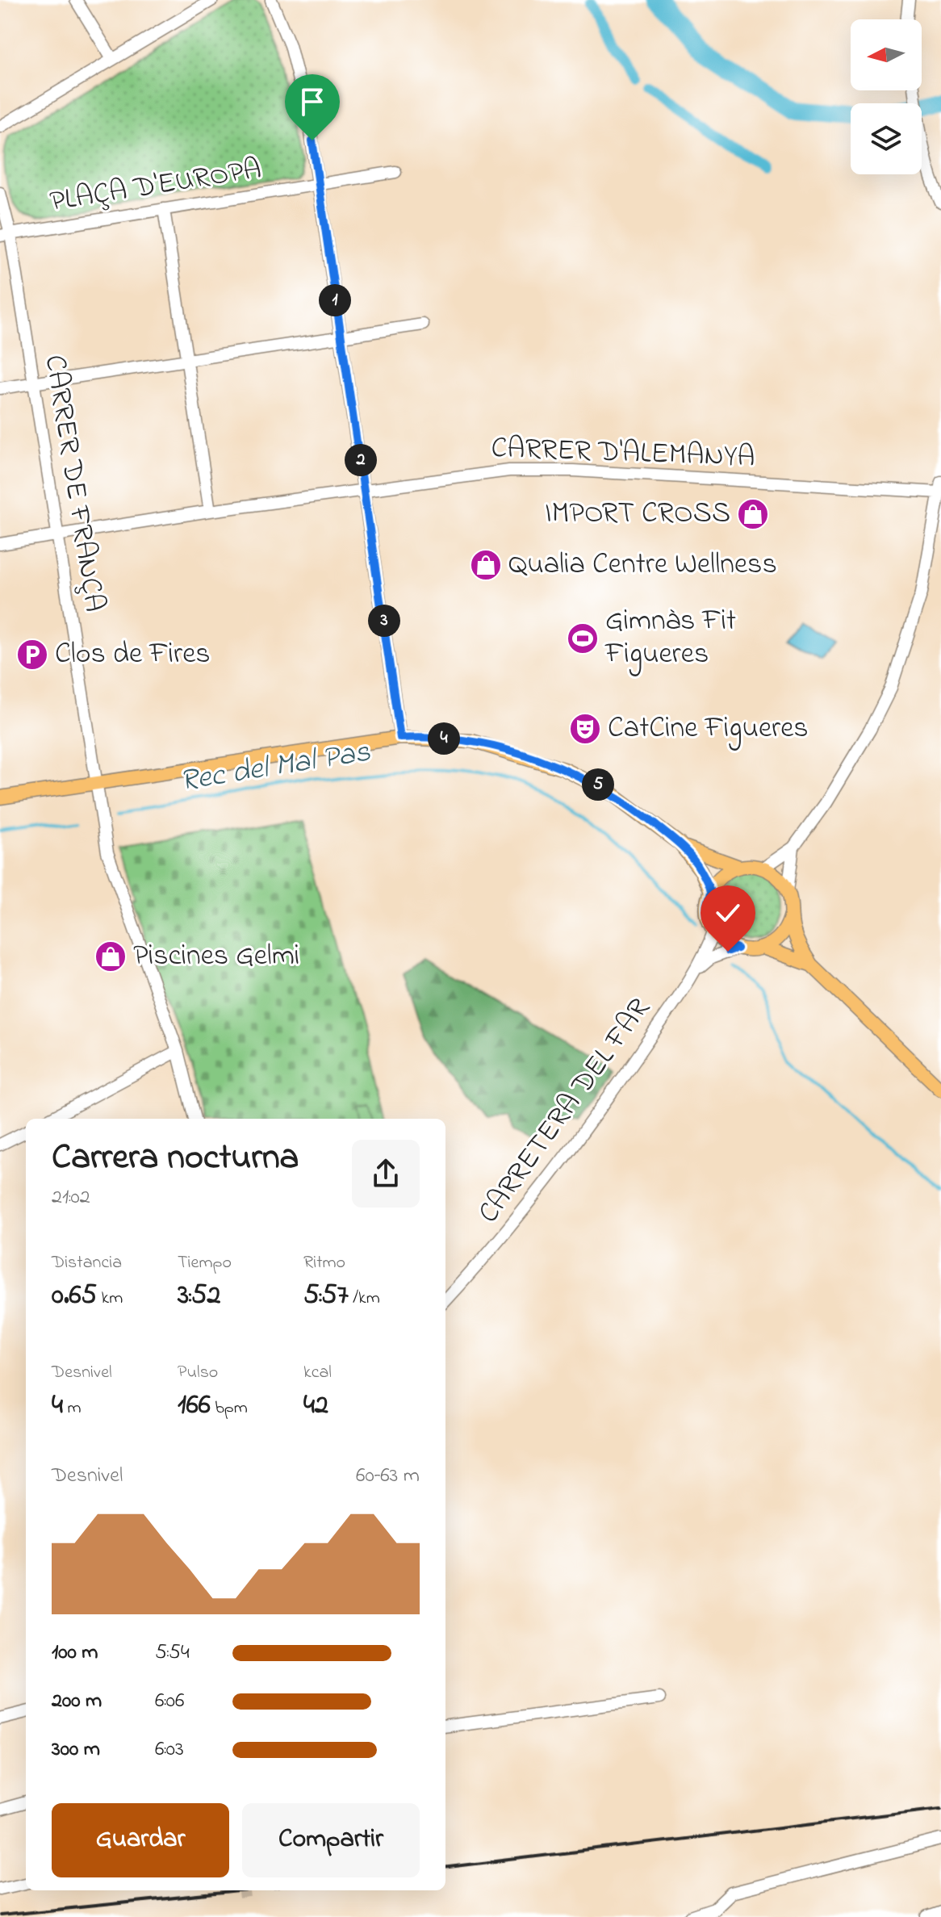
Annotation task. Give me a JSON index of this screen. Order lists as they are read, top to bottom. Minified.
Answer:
{"streets":{"street":["PLAÇA D'EUROPA","CARRER D'ALEMANYA","CARRER DE FRANÇA","CARRETERA DEL FAR"]},"crossings":[["PLAÇA D'EUROPA","CARRER DE FRANÇA"],["CARRER D'ALEMANYA","CARRER DE FRANÇA"]],"water":["Rec del Mal Pas"],"places":{"shop":["IMPORT CROSS","Qualia Centre Wellness","Piscines Gelmi"],"sports":["Gimnàs Fit Figueres"],"parking":["Clos de Fires"],"theatre":["CatCine Figueres"]},"north":"left","page":{"pins":["1","2","3","4","5"],"heading":["Carrera nocturna","21:02"],"stats":[["Distancia","0.65 km"],["Tiempo","3:52"],["Ritmo","5:57 /km"],["Desnivel","4 m"],["Pulso","166 bpm"],["kcal","42"]],"chart":["Desnivel","60–63 m"],"list":[{"name":"100 m","note":"5:54"},{"name":"200 m","note":"6:06"},{"name":"300 m","note":"6:03"}],"buttons":["Guardar","Compartir"]}}
